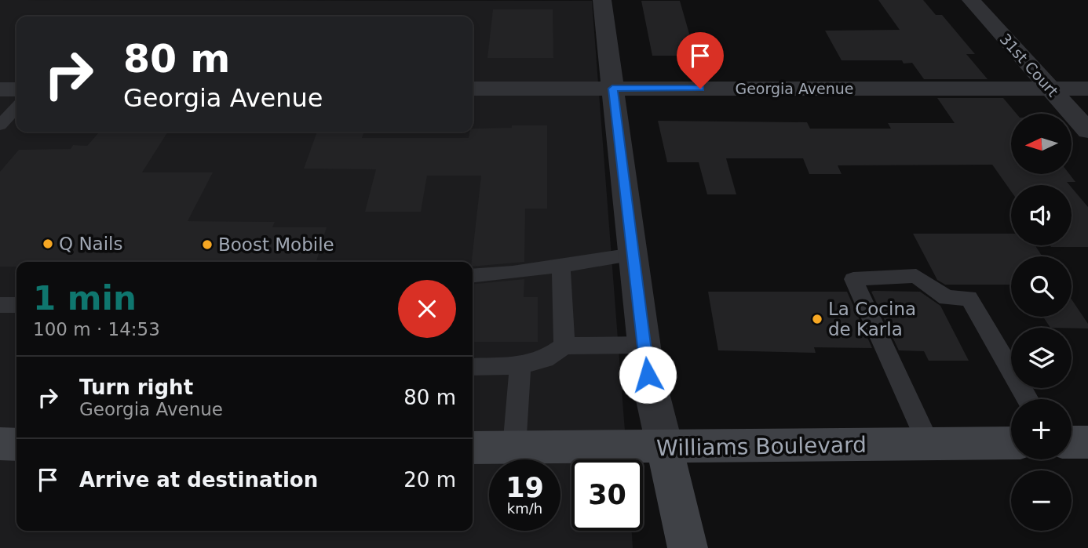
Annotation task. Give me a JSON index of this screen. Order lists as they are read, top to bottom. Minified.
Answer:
{"streets":{"main road":["Williams Boulevard"],"street":["31st Court","Georgia Avenue"]},"crossings":[["31st Court","Georgia Avenue"]],"places":["Q Nails","Boost Mobile","La Cocina de Karla"],"north":"left","page":{"turn":["80 m","Georgia Avenue"],"map_buttons":["+","−"],"heading":["1 min","100 m · 14:53"],"list":[{"name":"Turn right","note":"Georgia Avenue","value":"80 m"},{"name":"Arrive at destination","value":"20 m"}],"speed":"19 km/h","limit":"30"}}
